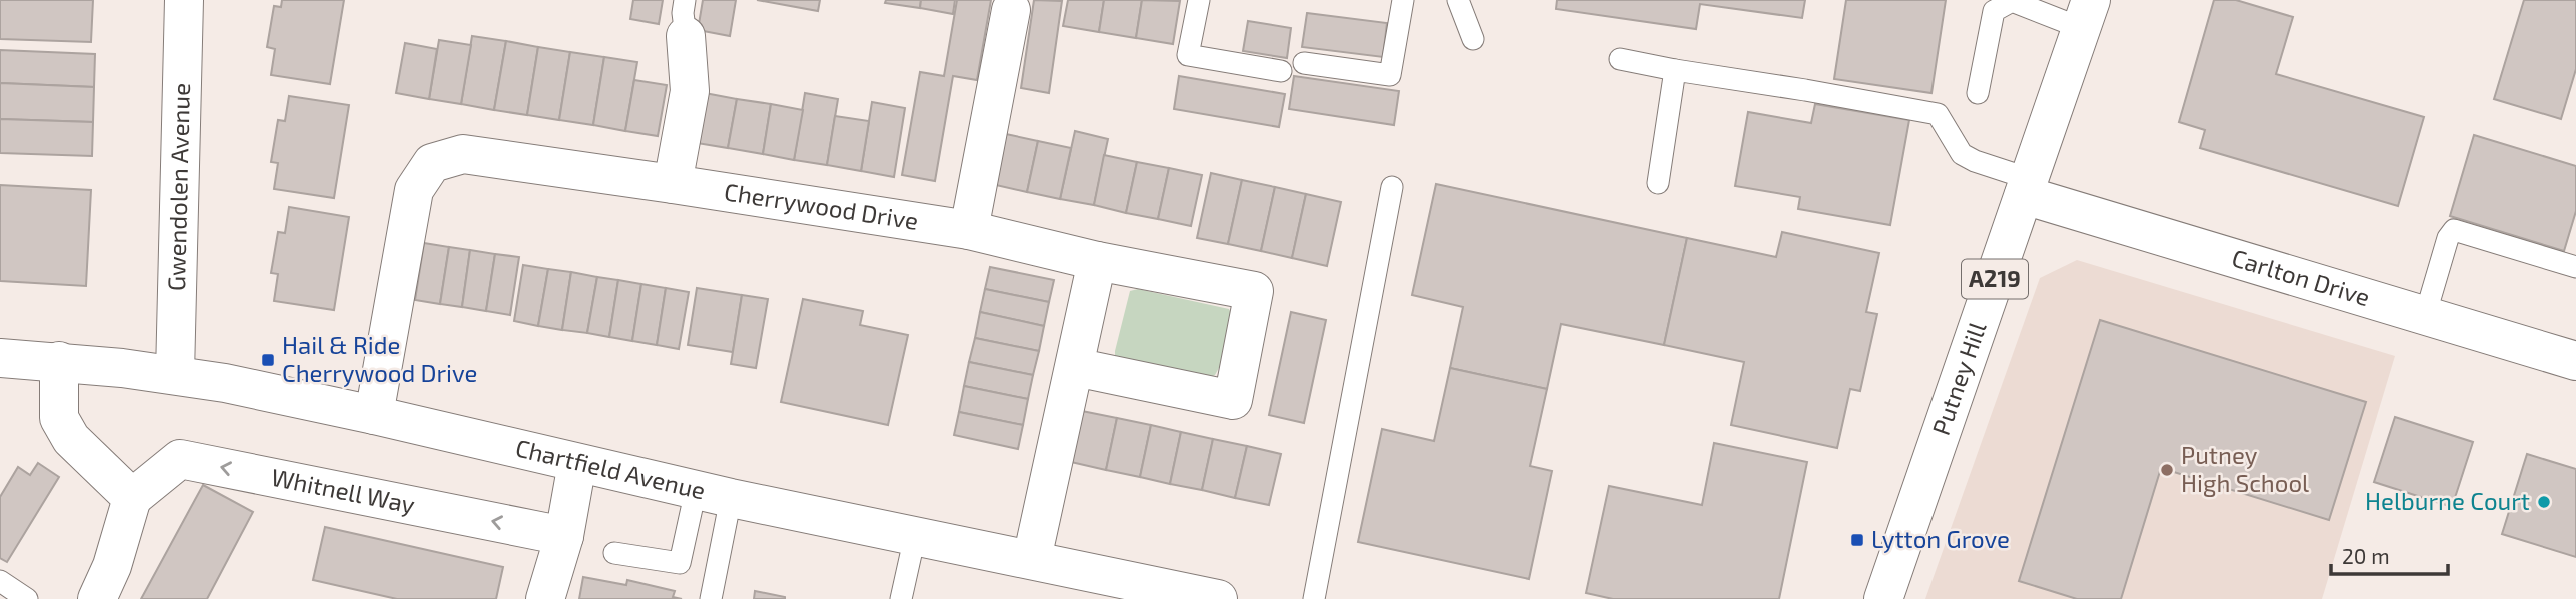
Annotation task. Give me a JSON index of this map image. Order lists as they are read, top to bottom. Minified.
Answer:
{"streets":{"street":["Gwendolen Avenue","Cherrywood Drive","Carlton Drive","A219","Putney Hill","Chartfield Avenue","Whitnell Way"]},"crossings":[["Gwendolen Avenue","Chartfield Avenue"],["Cherrywood Drive","Chartfield Avenue"],["Carlton Drive","Putney Hill"]],"one_way":["Whitnell Way"],"places":{"transit":["Hail & Ride Cherrywood Drive","Lytton Grove"],"other":["Putney High School","Helburne Court"]},"scale_bar":"20 m"}
